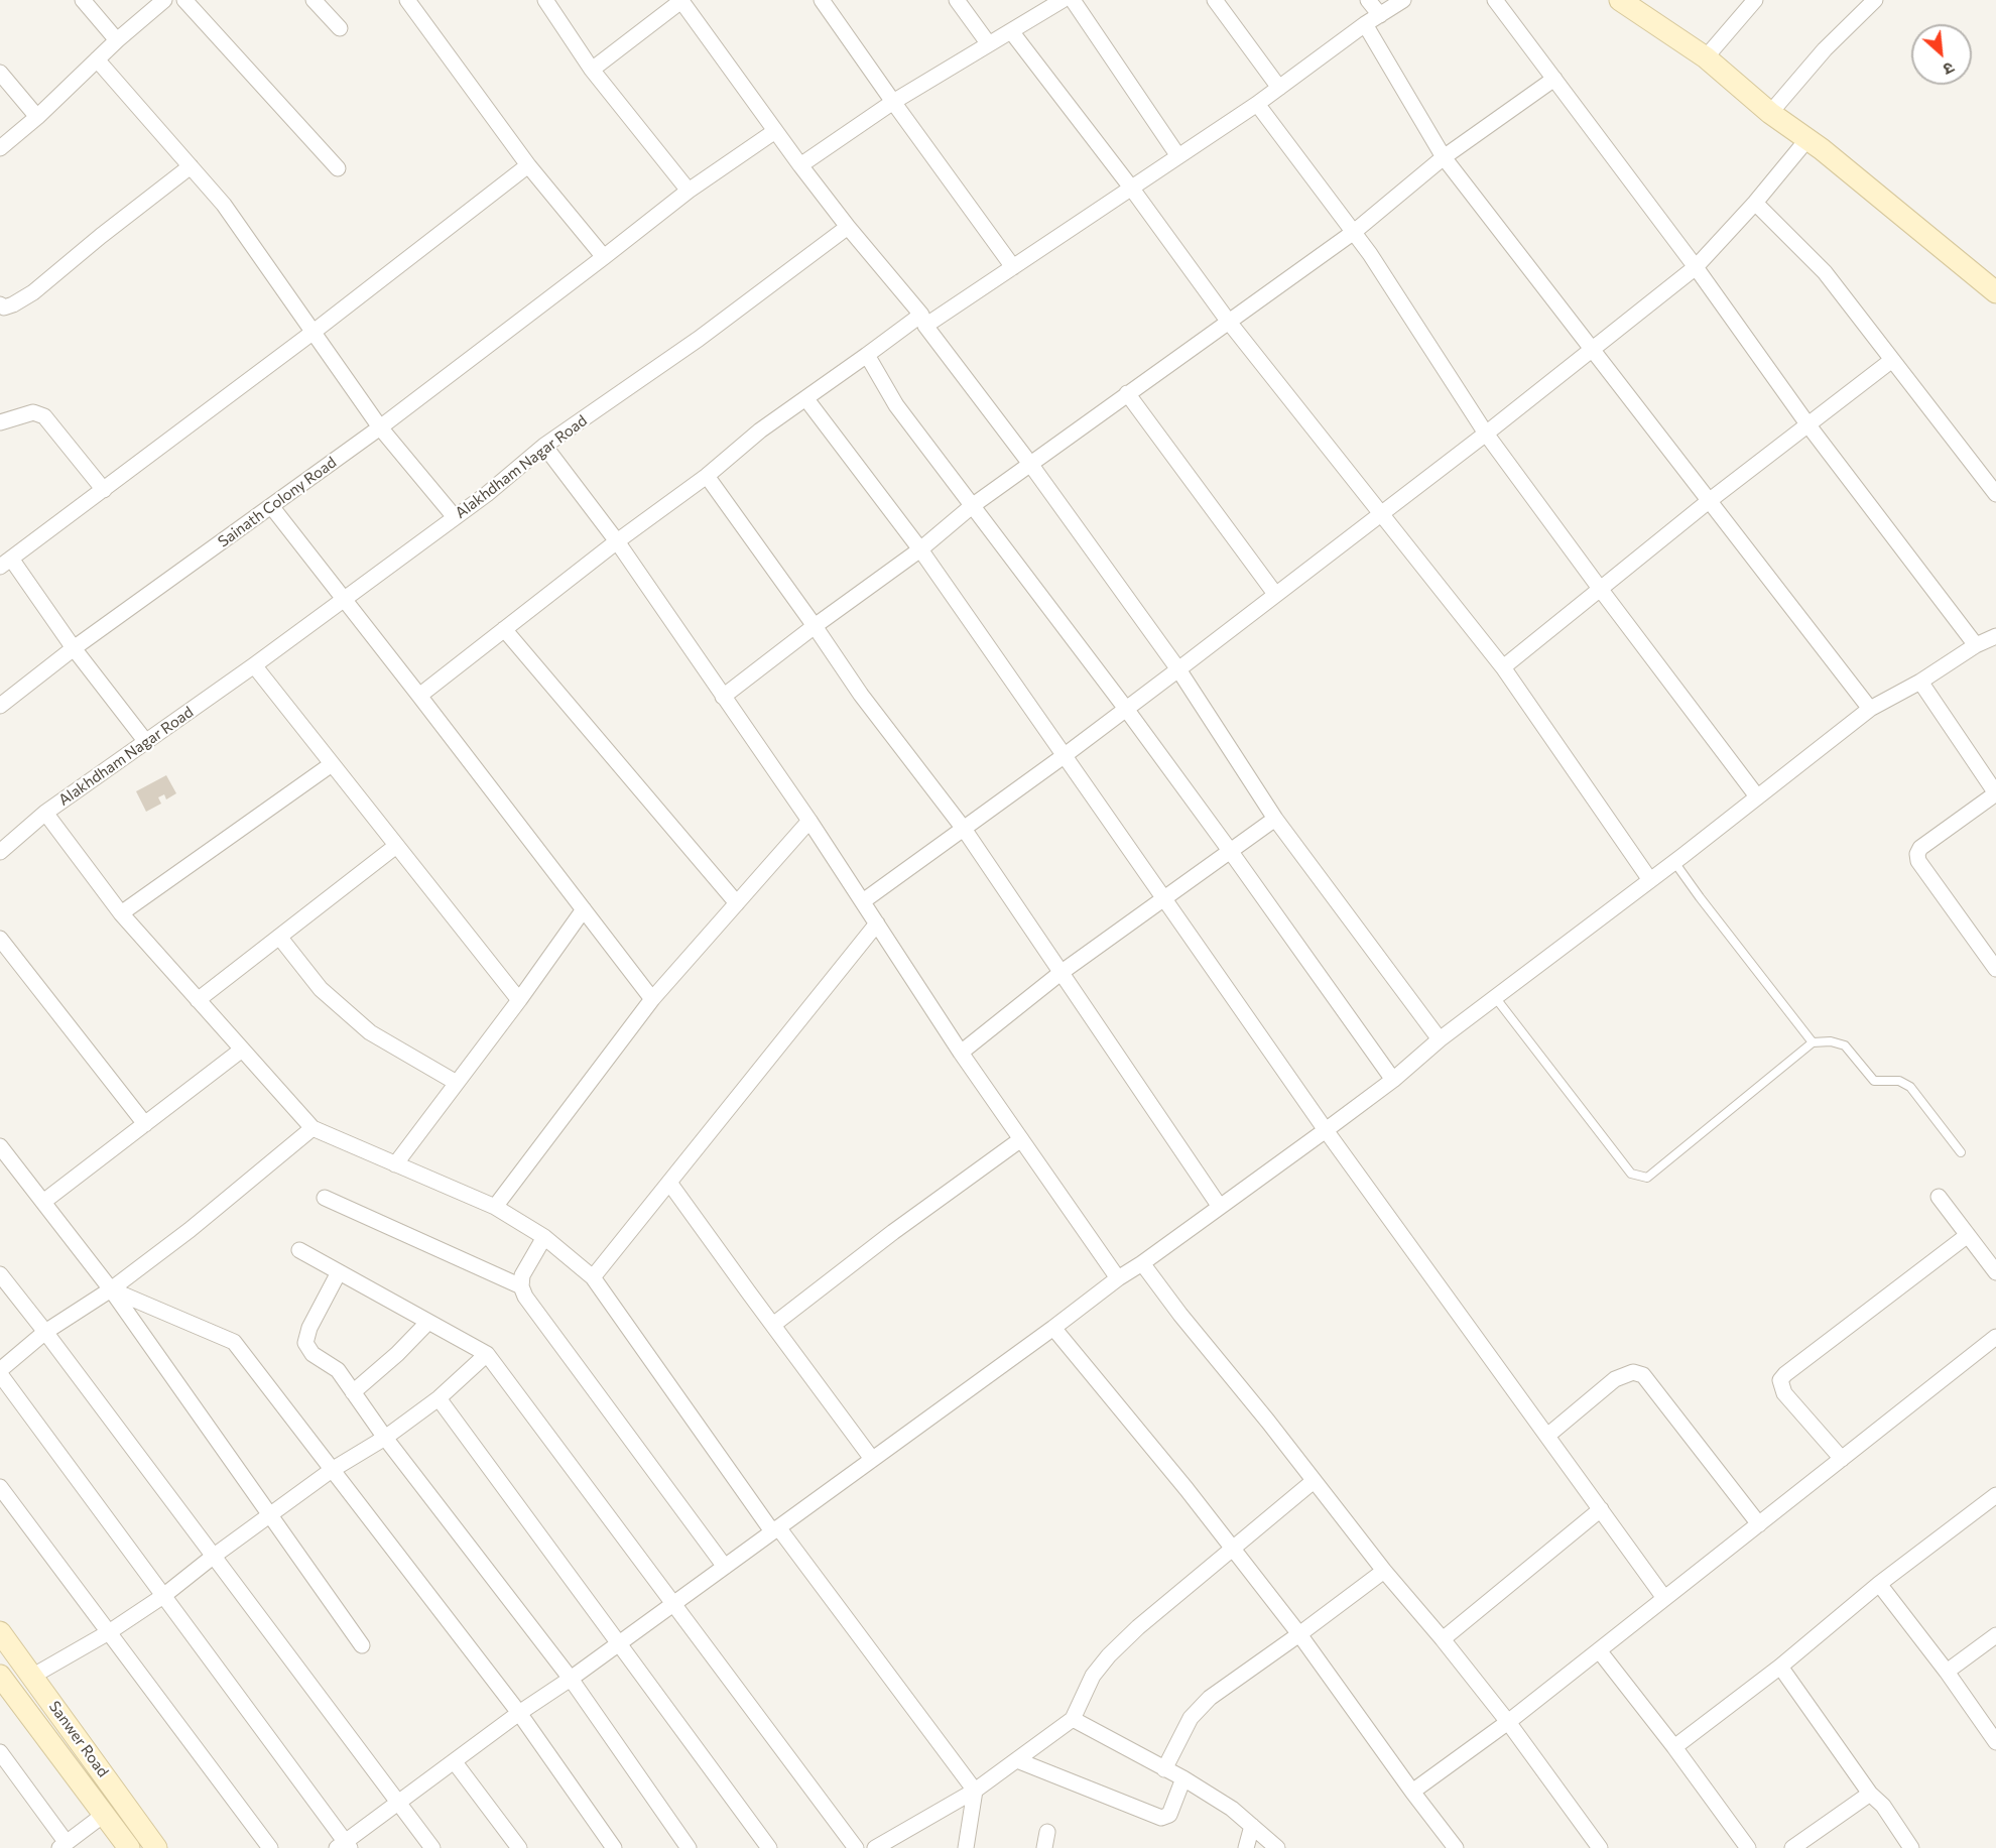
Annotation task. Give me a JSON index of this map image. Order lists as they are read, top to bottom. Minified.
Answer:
{"streets":{"street":["Alakhdham Nagar Road","Sainath Colony Road","Sanwer Road"]},"north":"bottom right"}
